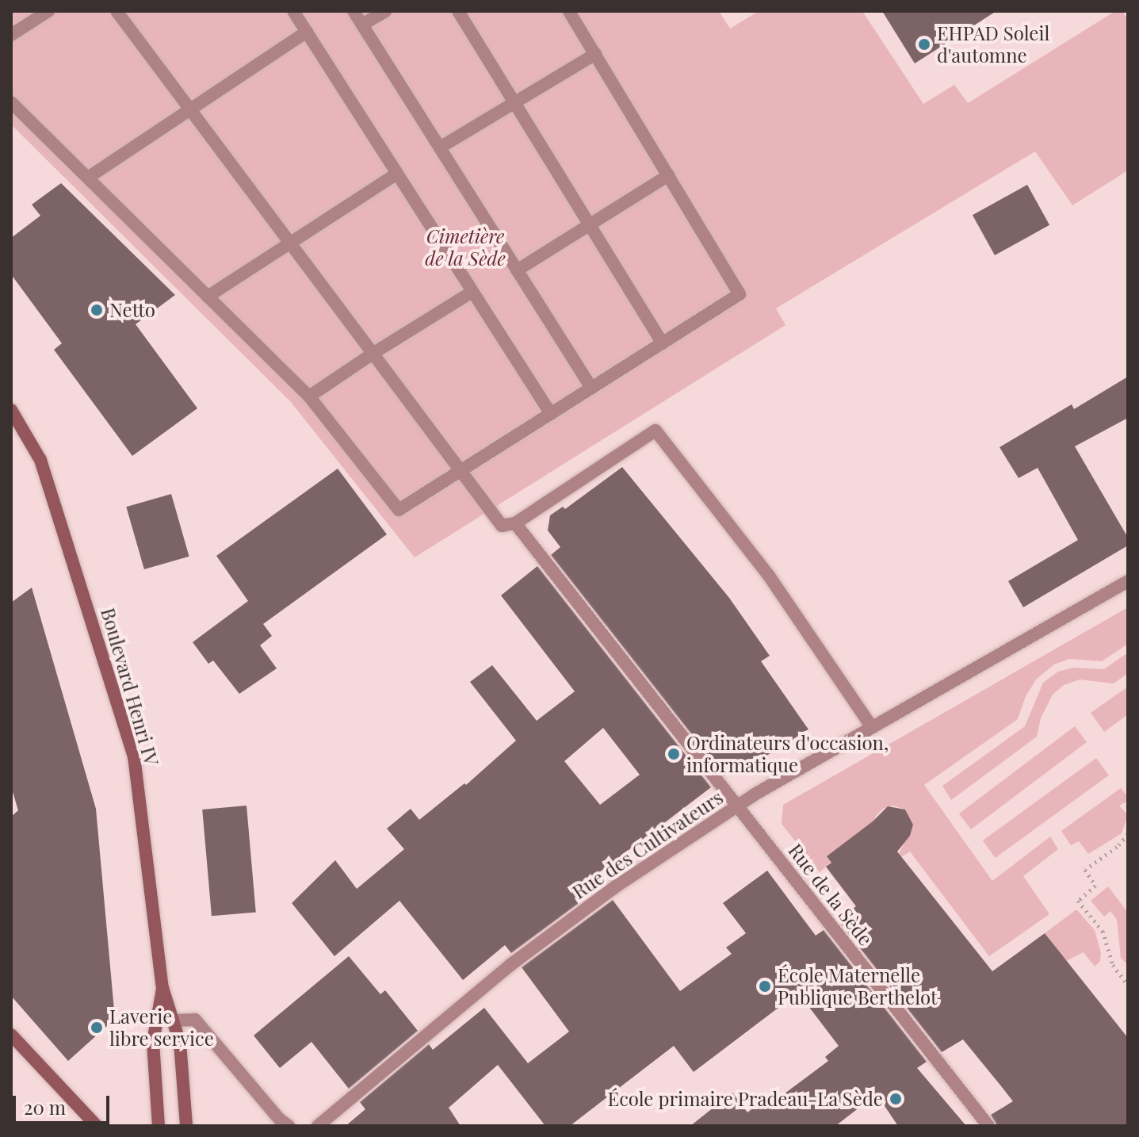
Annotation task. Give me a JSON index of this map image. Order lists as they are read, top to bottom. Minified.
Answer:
{"streets":{"street":["Boulevard Henri IV","Rue des Cultivateurs","Rue de la Sède"]},"crossings":[["Rue des Cultivateurs","Rue de la Sède"]],"parks":["Cimetière de la Sède"],"places":["EHPAD Soleil d'automne","Netto","Ordinateurs d'occasion, informatique","École Maternelle Publique Berthelot","Laverie libre service","École primaire Pradeau-La Sède"],"scale_bar":"20 m"}
